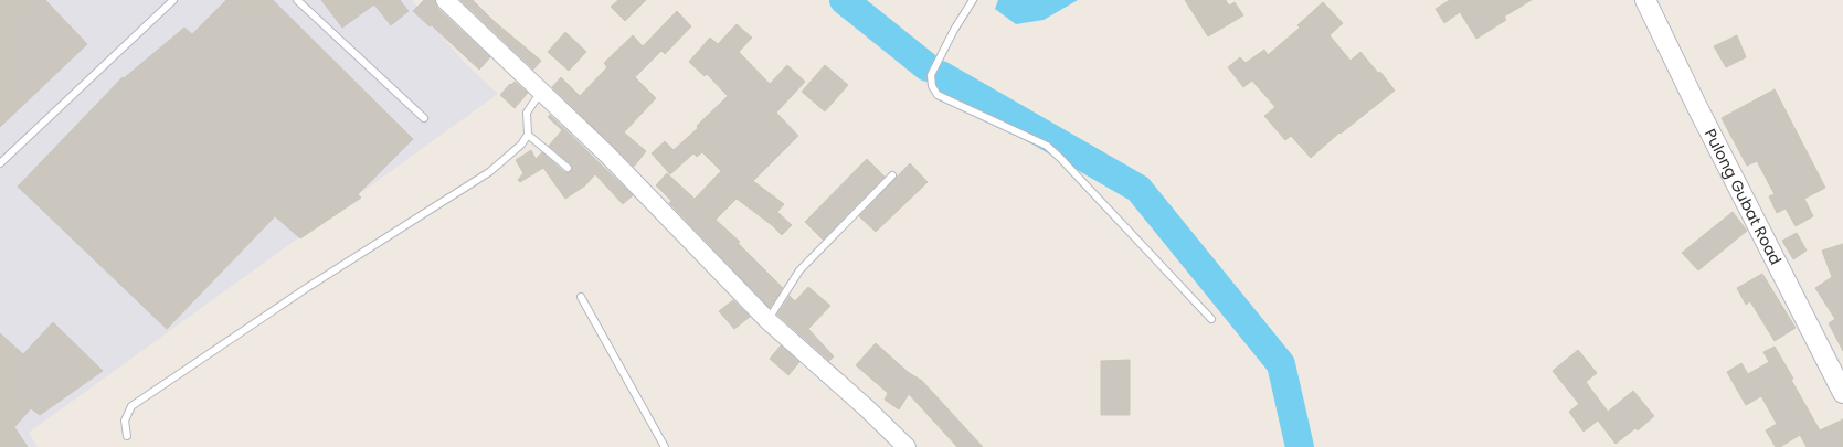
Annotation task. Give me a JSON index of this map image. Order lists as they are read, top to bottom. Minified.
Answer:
{"streets":{"main road":["Pulong Gubat Road"]}}
